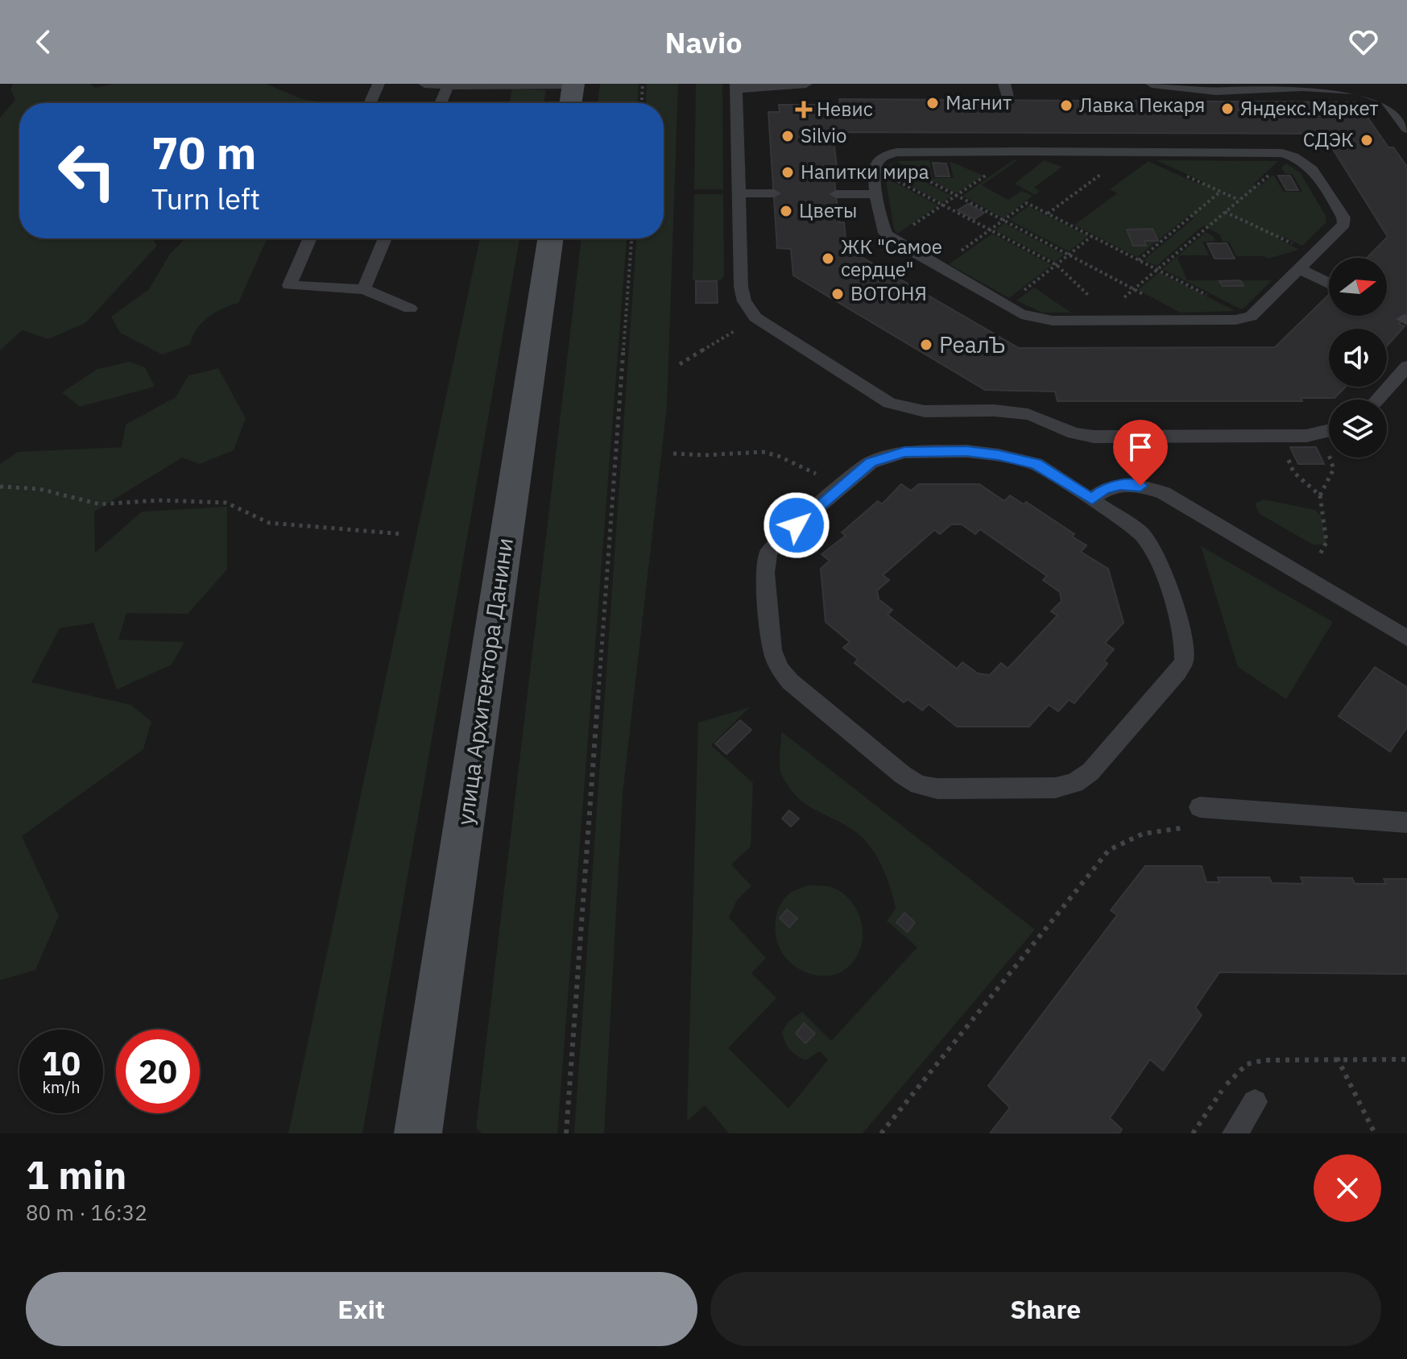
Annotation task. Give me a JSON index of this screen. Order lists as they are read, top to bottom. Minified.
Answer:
{"streets":{"street":["улица Архитектора Данини"]},"places":{"other":["Магнит","Лавка Пекаря","Яндекс.Маркет","Silvio","СДЭК","Напитки мира","Цветы","ЖК \"Самое сердце\"","ВОТОНЯ","РеалЪ"],"health":["Невис"]},"north":"right","page":{"header":"Navio","turn":["70 m","Turn left"],"speed":"10 km/h","limit":"20","heading":["1 min","80 m · 16:32"],"buttons":["Exit","Share"]}}
